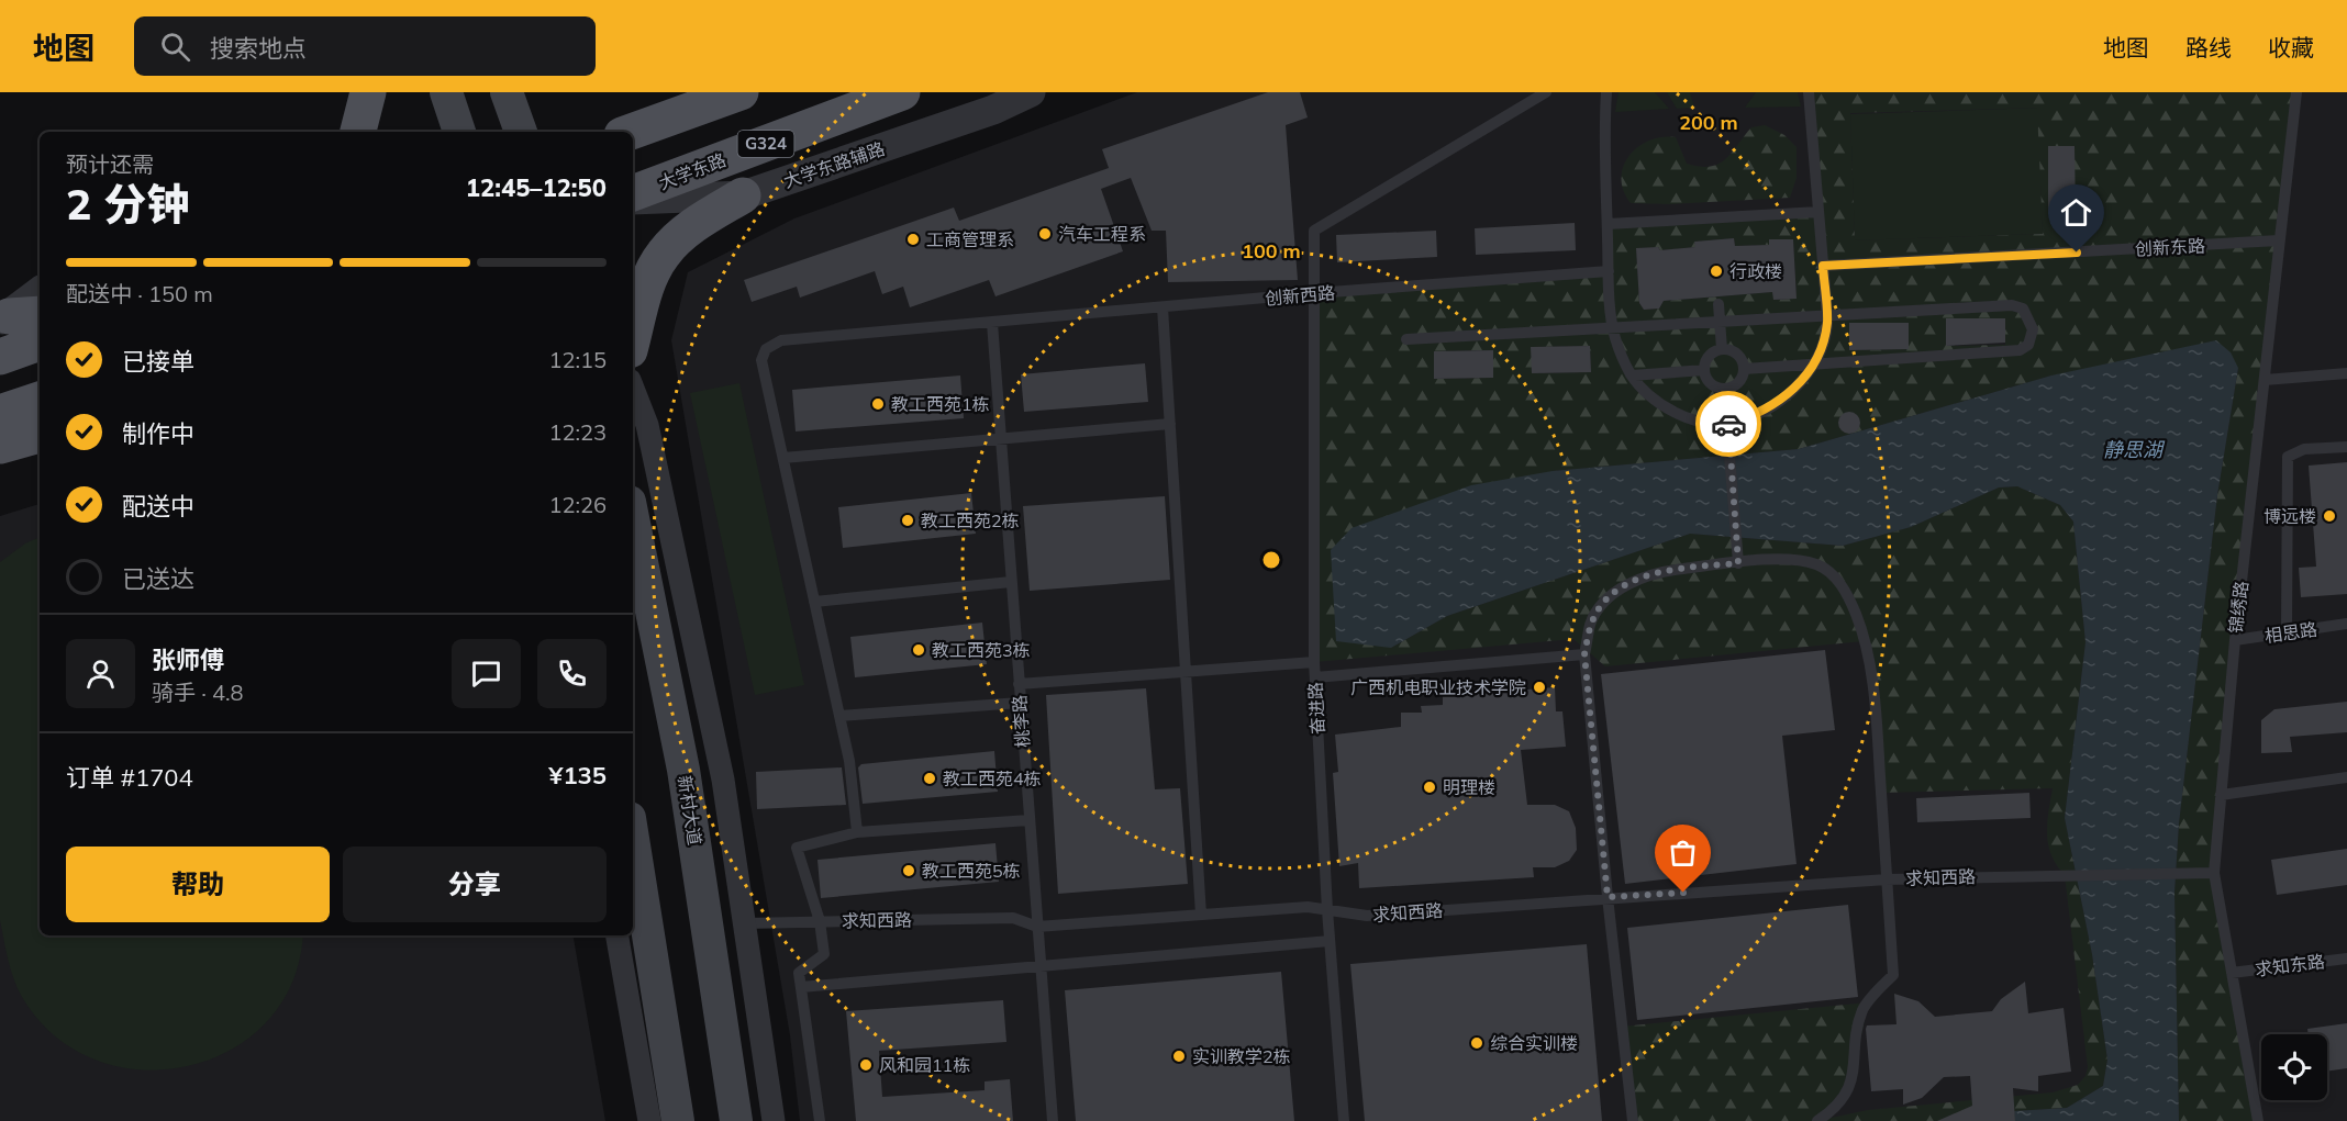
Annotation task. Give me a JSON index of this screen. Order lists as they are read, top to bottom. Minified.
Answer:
{"streets":{"main road":["G324","大学东路","新村大道"],"street":["大学东路辅路"],"lane":["创新东路","创新西路","锦绣路","相思路","奋进路","桃李路","求知西路","求知东路"]},"crossings":[["创新东路","锦绣路"],["创新西路","奋进路"],["创新西路","桃李路"],["锦绣路","相思路"],["锦绣路","求知西路"],["锦绣路","求知东路"],["奋进路","求知西路"],["桃李路","求知西路"]],"water":["静思湖"],"places":["汽车工程系","工商管理系","行政楼","教工西苑1栋","博远楼","教工西苑2栋","教工西苑3栋","广西机电职业技术学院","教工西苑4栋","明理楼","教工西苑5栋","综合实训楼","实训教学2栋","风和园11栋"],"page":{"header":"地图","search":"搜索地点","nav":["地图","路线","收藏"],"heading":["2 分钟","预计还需","12:45–12:50"],"panel":["张师傅","骑手 · 4.8","订单 #1704","¥135"],"bar":"配送中 · 150 m","list":[["已接单","12:15"],["制作中","12:23"],["配送中","12:26"],"已送达"],"buttons":["帮助","分享"]},"rings":["200 m","100 m"]}
